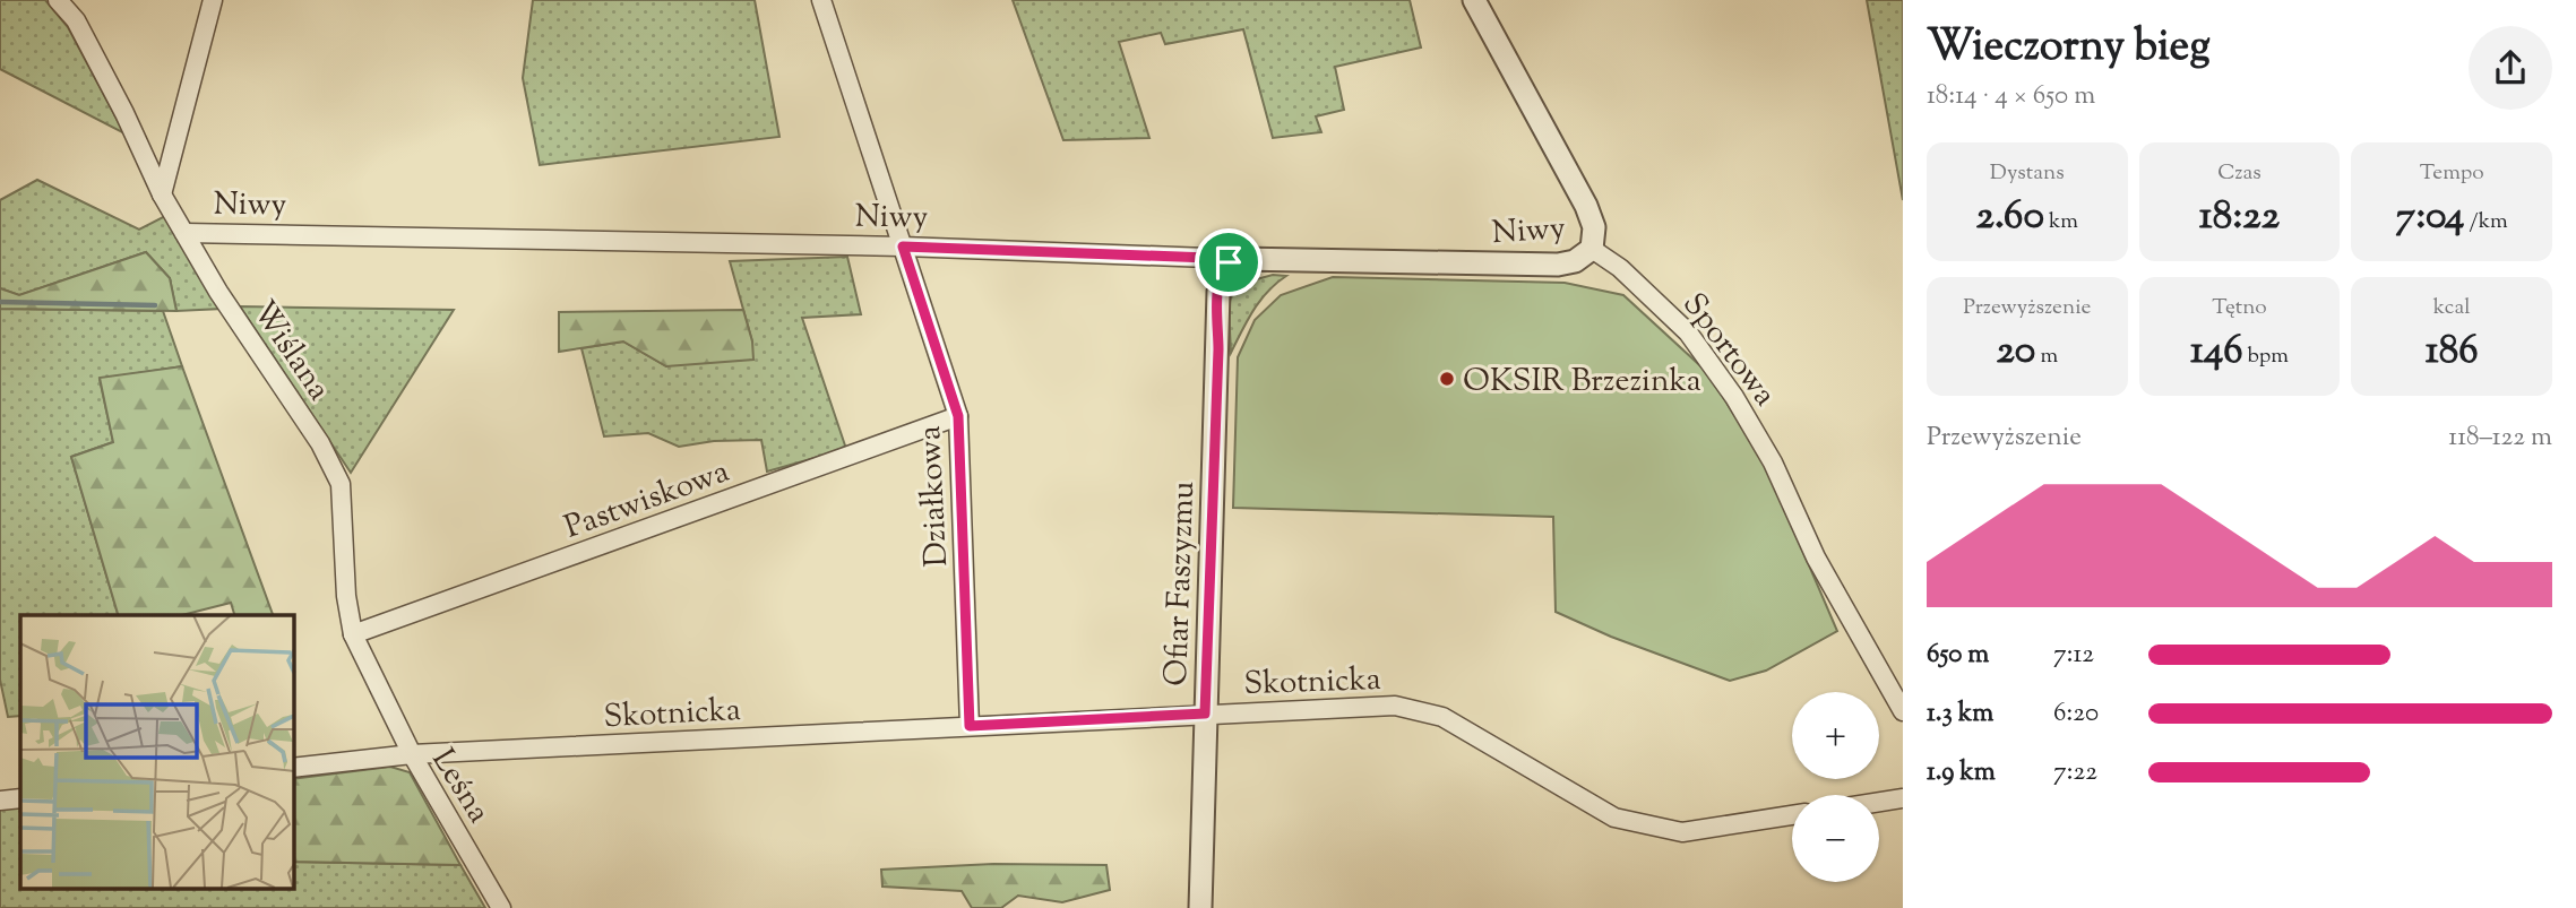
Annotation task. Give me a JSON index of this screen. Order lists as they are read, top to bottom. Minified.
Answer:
{"streets":{"street":["Niwy","Sportowa","Wiślana","Działkowa","Pastwiskowa","Ofiar Faszyzmu","Skotnicka","Leśna"]},"crossings":[["Niwy","Sportowa"],["Niwy","Wiślana"],["Niwy","Działkowa"],["Niwy","Ofiar Faszyzmu"],["Wiślana","Pastwiskowa"],["Wiślana","Skotnicka"],["Wiślana","Leśna"],["Działkowa","Pastwiskowa"],["Działkowa","Skotnicka"],["Ofiar Faszyzmu","Skotnicka"],["Skotnicka","Leśna"]],"places":["OKSIR Brzezinka"],"page":{"heading":["Wieczorny bieg","18:14 · 4 × 650 m"],"stats":[["Dystans","2.60 km"],["Czas","18:22"],["Tempo","7:04 /km"],["Przewyższenie","20 m"],["Tętno","146 bpm"],["kcal","186"]],"chart":["Przewyższenie","118–122 m"],"list":[{"name":"650 m","note":"7:12"},{"name":"1.3 km","note":"6:20"},{"name":"1.9 km","note":"7:22"}],"map_buttons":["+","−"]}}
